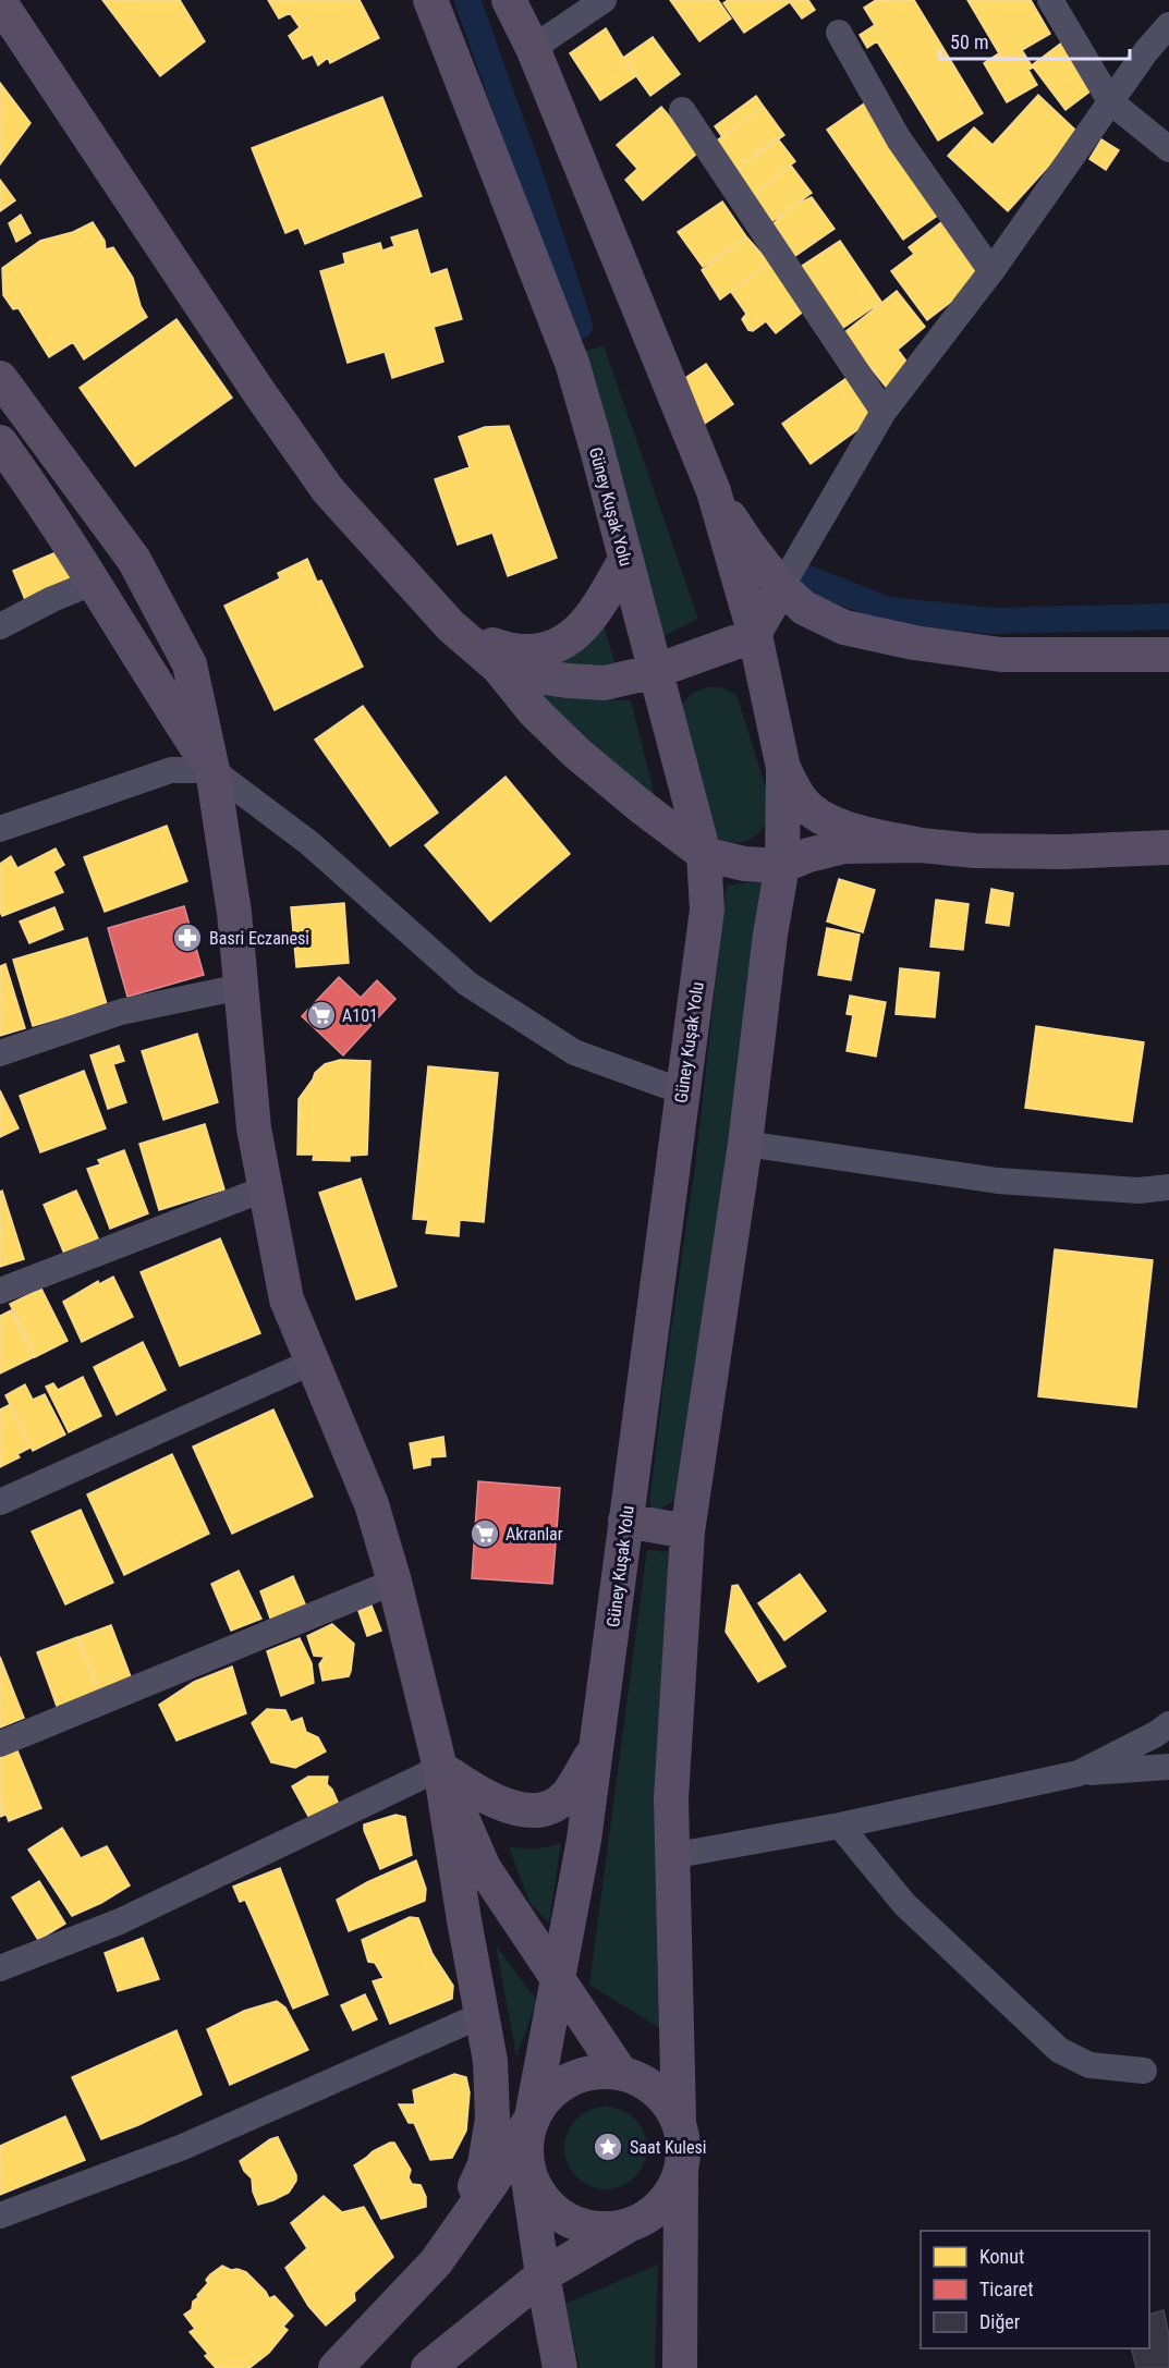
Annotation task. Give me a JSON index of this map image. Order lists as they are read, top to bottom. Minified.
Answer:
{"streets":{"main road":["Güney Kuşak Yolu"]},"places":{"pharmacy":["Basri Eczanesi"],"supermarket":["A101","Akranlar"],"place":["Saat Kulesi"]},"legend":["Konut","Ticaret","Diğer"],"scale_bar":"50 m"}
